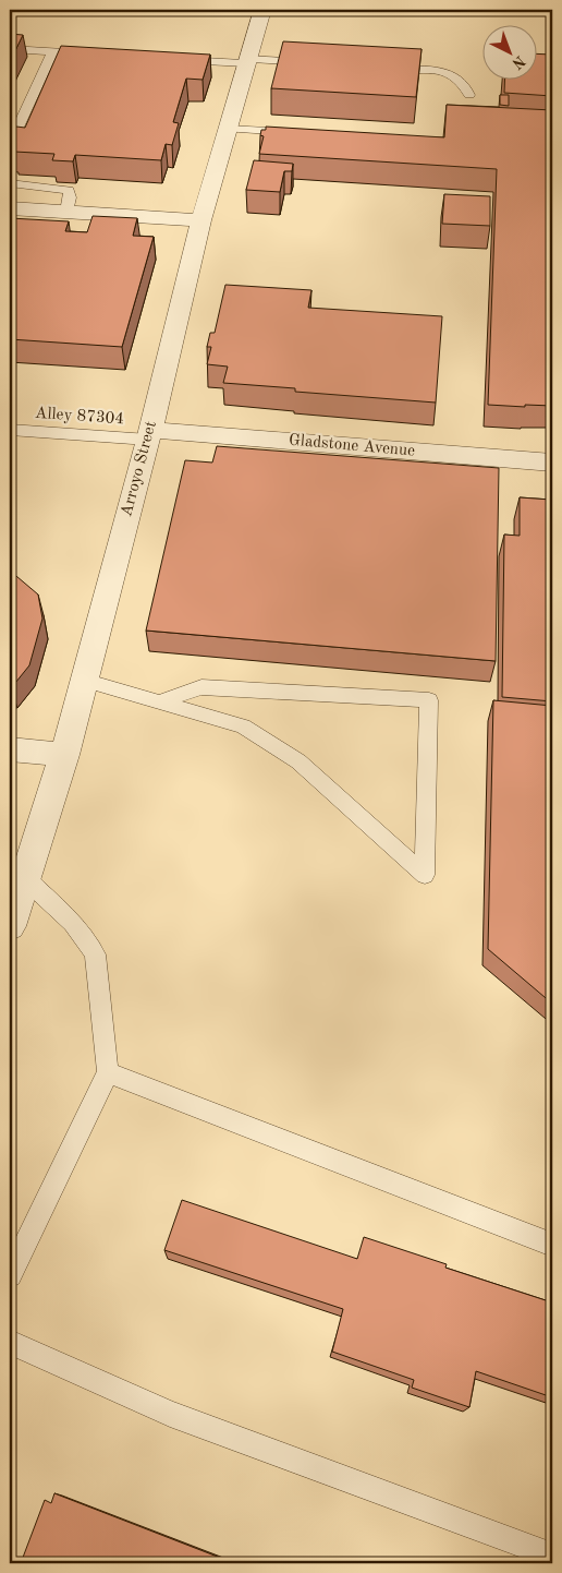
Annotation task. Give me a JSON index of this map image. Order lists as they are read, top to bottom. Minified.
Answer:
{"streets":{"street":["Gladstone Avenue","Arroyo Street"],"lane":["Alley 87304"]},"crossings":[["Alley 87304","Gladstone Avenue"],["Alley 87304","Arroyo Street"],["Gladstone Avenue","Arroyo Street"]],"north":"bottom right"}
